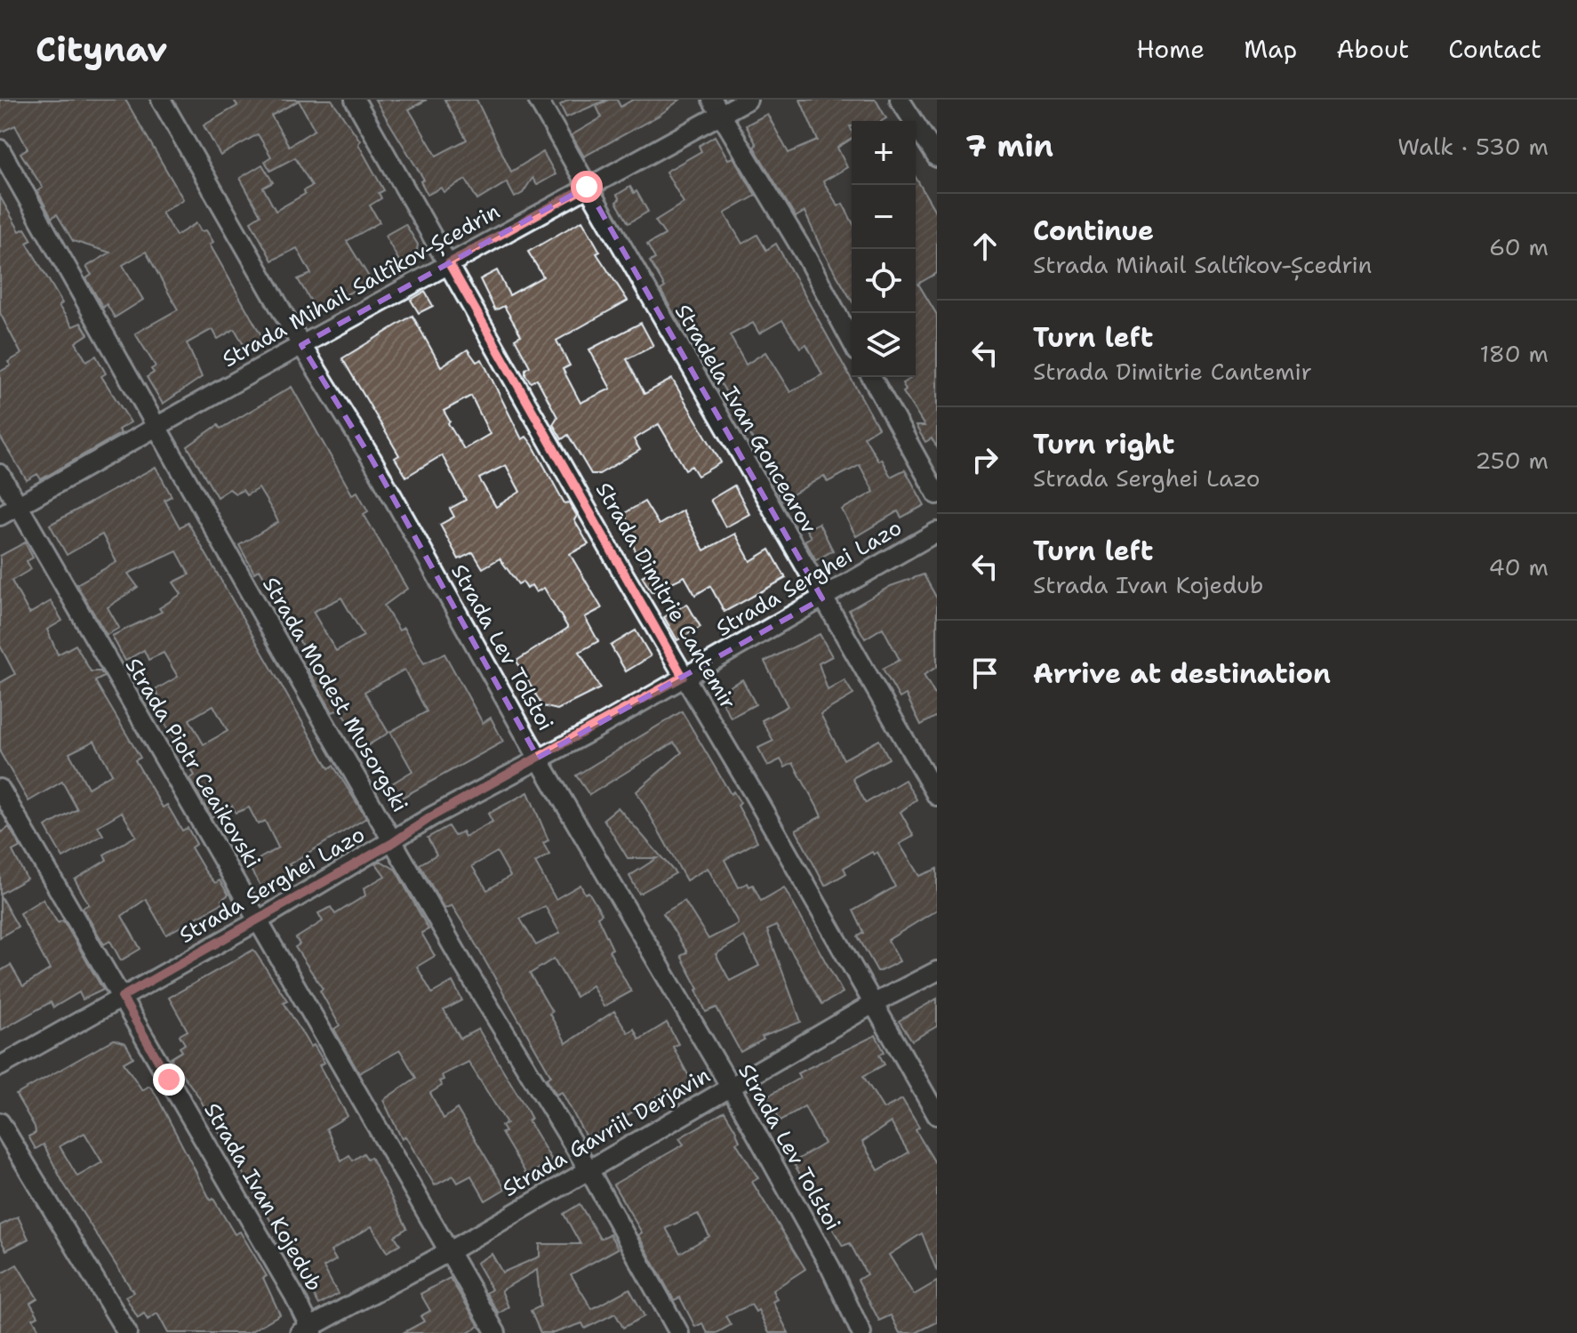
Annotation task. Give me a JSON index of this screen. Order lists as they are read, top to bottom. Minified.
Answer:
{"streets":{"street":["Strada Mihail Saltîkov-Șcedrin","Stradela Ivan Goncearov","Strada Serghei Lazo","Strada Dimitrie Cantemir","Strada Lev Tolstoi","Strada Modest Musorgski","Strada Piotr Ceaikovski","Strada Gavriil Derjavin","Strada Ivan Kojedub"]},"crossings":[["Strada Mihail Saltîkov-Șcedrin","Stradela Ivan Goncearov"],["Strada Mihail Saltîkov-Șcedrin","Strada Dimitrie Cantemir"],["Strada Mihail Saltîkov-Șcedrin","Strada Lev Tolstoi"],["Strada Mihail Saltîkov-Șcedrin","Strada Modest Musorgski"],["Strada Mihail Saltîkov-Șcedrin","Strada Piotr Ceaikovski"],["Stradela Ivan Goncearov","Strada Serghei Lazo"],["Strada Serghei Lazo","Strada Dimitrie Cantemir"],["Strada Serghei Lazo","Strada Lev Tolstoi"],["Strada Serghei Lazo","Strada Modest Musorgski"],["Strada Serghei Lazo","Strada Piotr Ceaikovski"],["Strada Serghei Lazo","Strada Ivan Kojedub"],["Strada Dimitrie Cantemir","Strada Gavriil Derjavin"],["Strada Lev Tolstoi","Strada Gavriil Derjavin"],["Strada Modest Musorgski","Strada Gavriil Derjavin"],["Strada Piotr Ceaikovski","Strada Gavriil Derjavin"],["Strada Gavriil Derjavin","Strada Ivan Kojedub"]],"page":{"header":"Citynav","nav":["Home","Map","About","Contact"],"heading":["7 min","Walk · 530 m"],"map_buttons":["+","−"],"list":[["Continue","Strada Mihail Saltîkov-Șcedrin","60 m"],["Turn left","Strada Dimitrie Cantemir","180 m"],["Turn right","Strada Serghei Lazo","250 m"],["Turn left","Strada Ivan Kojedub","40 m"],"Arrive at destination"]}}
